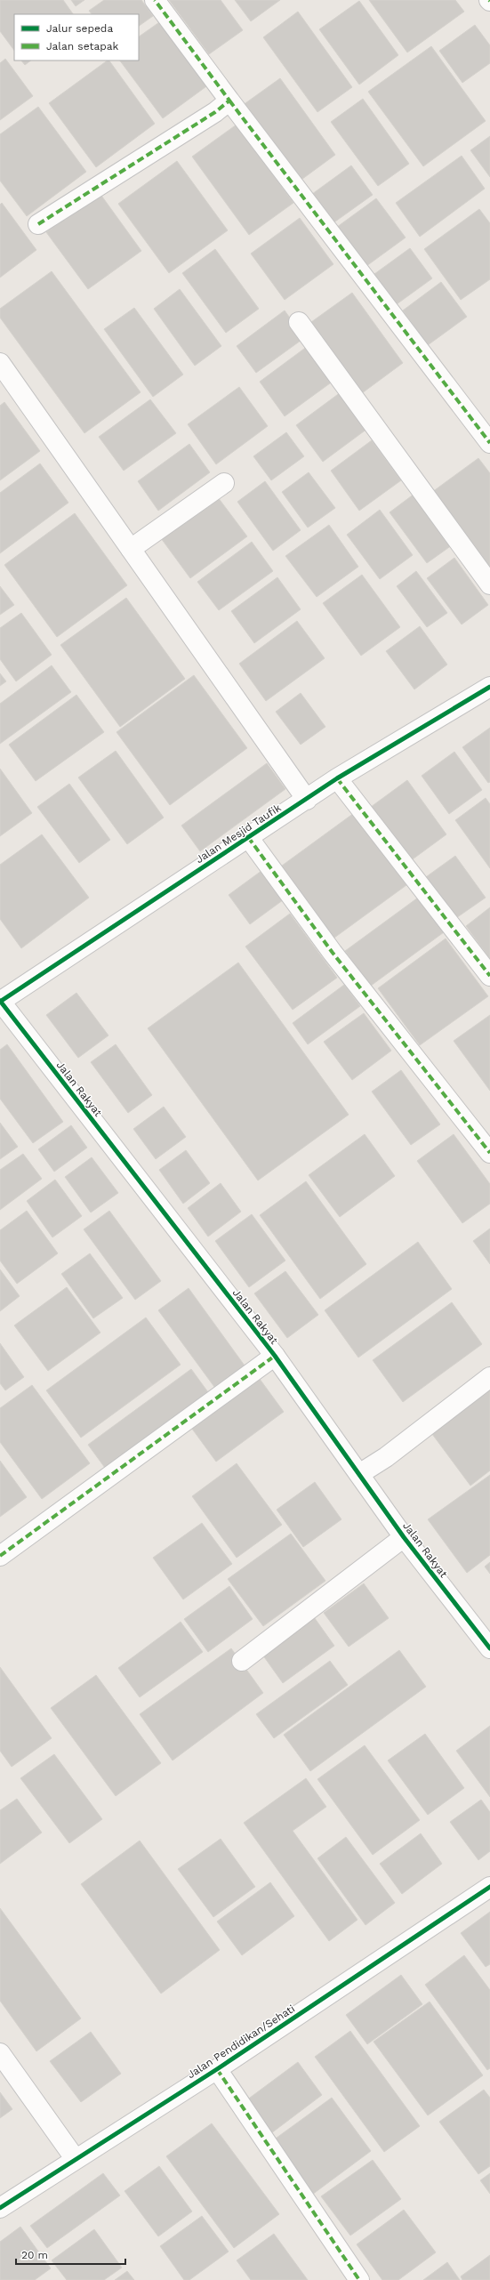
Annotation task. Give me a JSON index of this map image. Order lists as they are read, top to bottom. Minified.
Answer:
{"streets":{"street":["Jalan Mesjid Taufik","Jalan Rakyat","Jalan Pendidikan/Sehati"]},"crossings":[["Jalan Mesjid Taufik","Jalan Rakyat"]],"legend":["Jalur sepeda","Jalan setapak"],"scale_bar":"20 m"}
